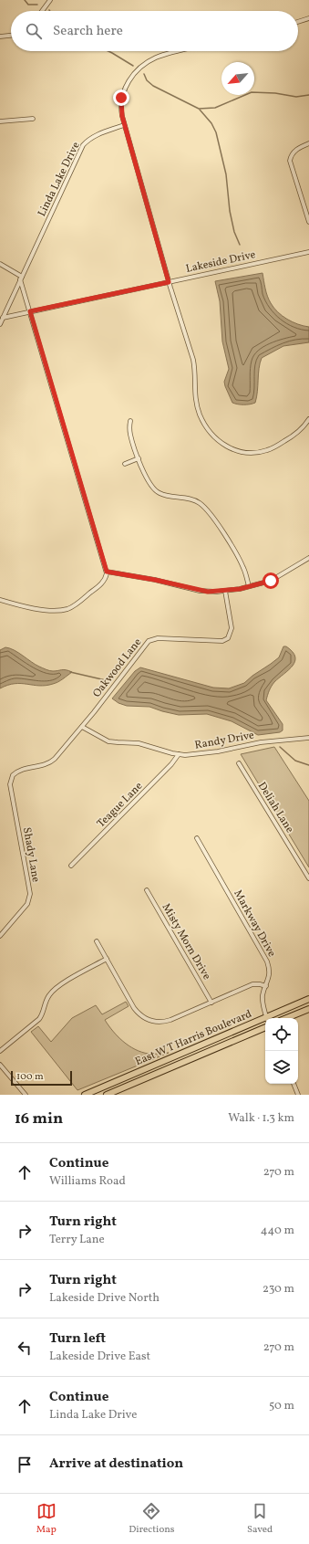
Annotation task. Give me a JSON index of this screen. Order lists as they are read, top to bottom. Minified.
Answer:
{"streets":{"main road":["East W T Harris Boulevard"],"street":["Linda Lake Drive","Lakeside Drive","Oakwood Lane","Randy Drive","Teague Lane","Deliah Lane","Shady Lane","Markway Drive","Misty Morn Drive"]},"crossings":[["Linda Lake Drive","Lakeside Drive"],["Oakwood Lane","Randy Drive"],["Oakwood Lane","Shady Lane"],["Randy Drive","Teague Lane"]],"scale_bar":"100 m","north":"bottom left","page":{"search":"Search here","scale":"100 m","heading":["16 min","Walk · 1.3 km"],"list":[["Continue","Williams Road","270 m"],["Turn right","Terry Lane","440 m"],["Turn right","Lakeside Drive North","230 m"],["Turn left","Lakeside Drive East","270 m"],["Continue","Linda Lake Drive","50 m"],"Arrive at destination"],"nav":["Map","Directions","Saved"]}}
